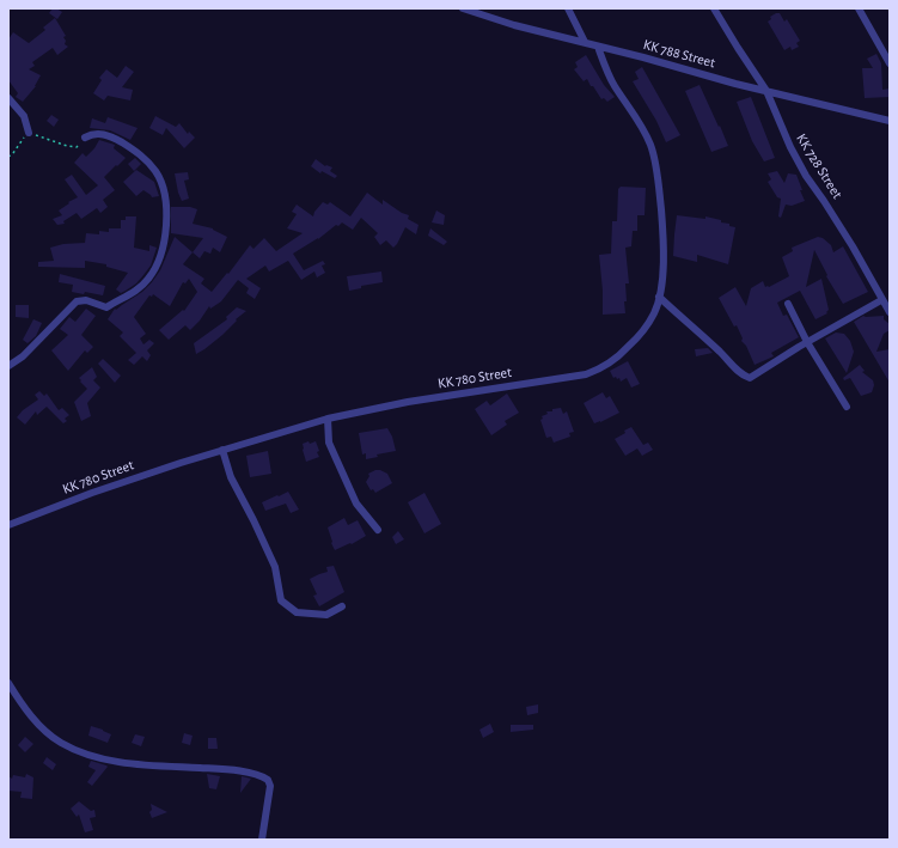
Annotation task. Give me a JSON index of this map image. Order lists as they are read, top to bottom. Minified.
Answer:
{"streets":{"street":["KK 788 Street","KK 728 Street","KK 780 Street"]},"crossings":[["KK 788 Street","KK 728 Street"],["KK 788 Street","KK 780 Street"]]}
